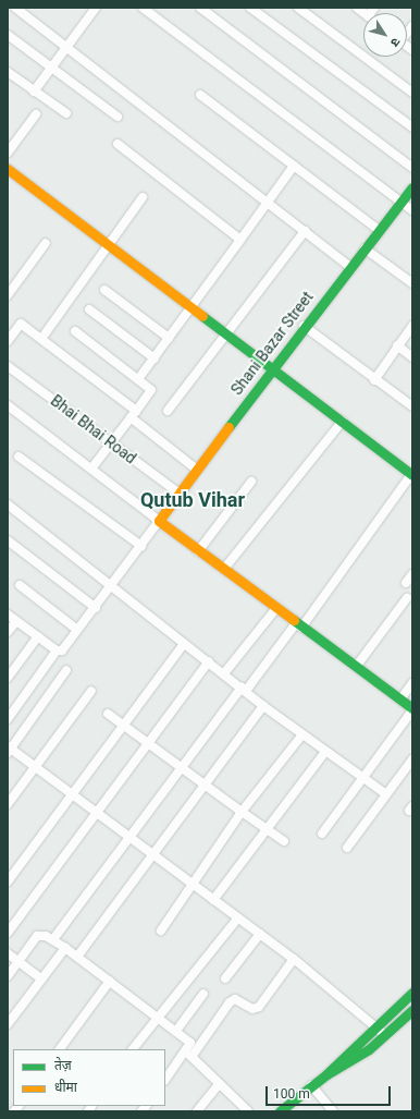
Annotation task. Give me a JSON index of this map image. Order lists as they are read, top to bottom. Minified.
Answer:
{"streets":{"street":["Shani Bazar Street","Bhai Bhai Road"]},"crossings":[["Shani Bazar Street","Bhai Bhai Road"]],"districts":["Qutub Vihar"],"legend":["तेज़","धीमा"],"scale_bar":"100 m","north":"bottom right"}
